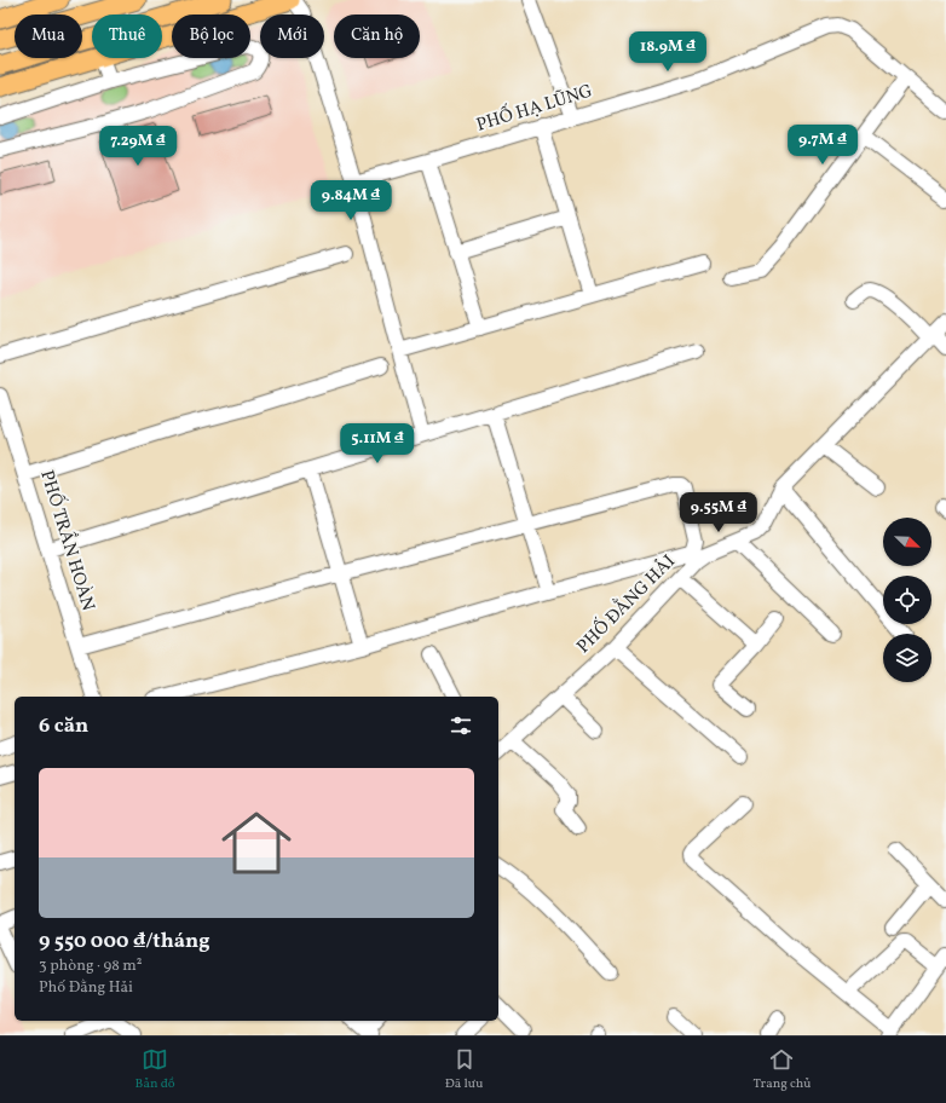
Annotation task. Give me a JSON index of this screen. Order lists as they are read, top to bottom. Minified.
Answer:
{"streets":{"street":["PHỐ HẠ LŨNG","PHỐ TRẦN HOÀN","PHỐ ĐẰNG HẢI"]},"north":"bottom right","page":{"chip":["Mua","Thuê","Bộ lọc","Mới","Căn hộ"],"price":["18.9M ₫","9.7M ₫","7.29M ₫","9.84M ₫","5.11M ₫","9.55M ₫"],"heading":"6 căn","list":[{"name":"9 550 000 ₫/tháng","note":"3 phòng · 98 m² · Phố Đằng Hải"}],"tabs":["Bản đồ","Đã lưu","Trang chủ"]}}
